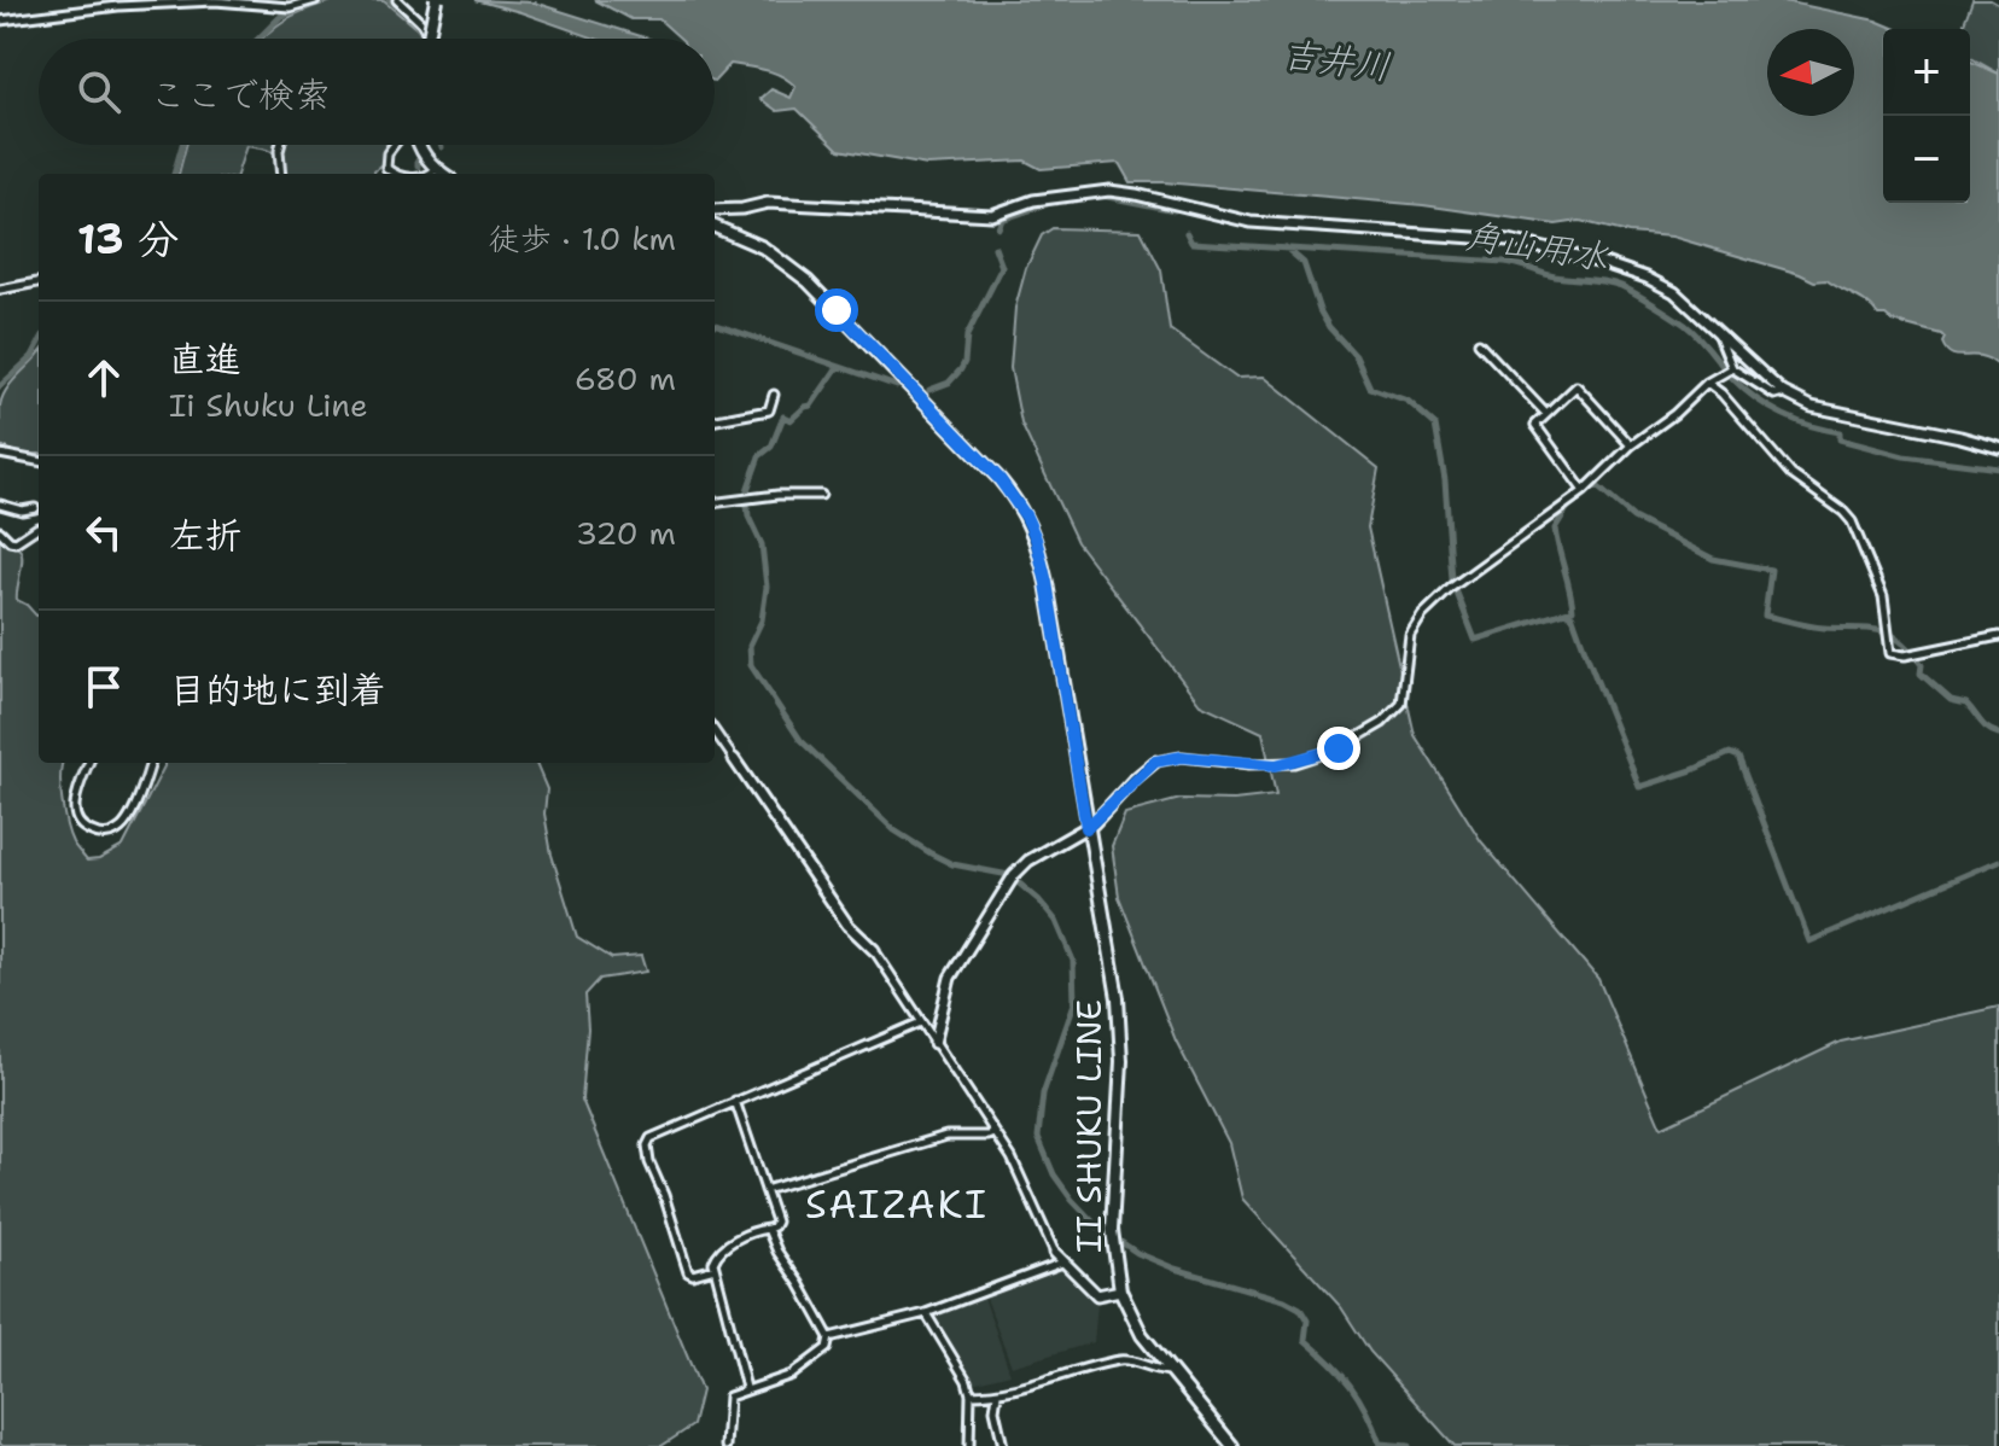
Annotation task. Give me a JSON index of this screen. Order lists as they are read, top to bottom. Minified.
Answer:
{"streets":{"main road":["II SHUKU LINE"]},"districts":["SAIZAKI"],"water":["吉井川","角山用水"],"north":"left","page":{"map_buttons":["+","−"],"search":"ここで検索","heading":["13 分","徒歩 · 1.0 km"],"list":[["直進","Ii Shuku Line","680 m"],["左折","320 m"],"目的地に到着"]}}
